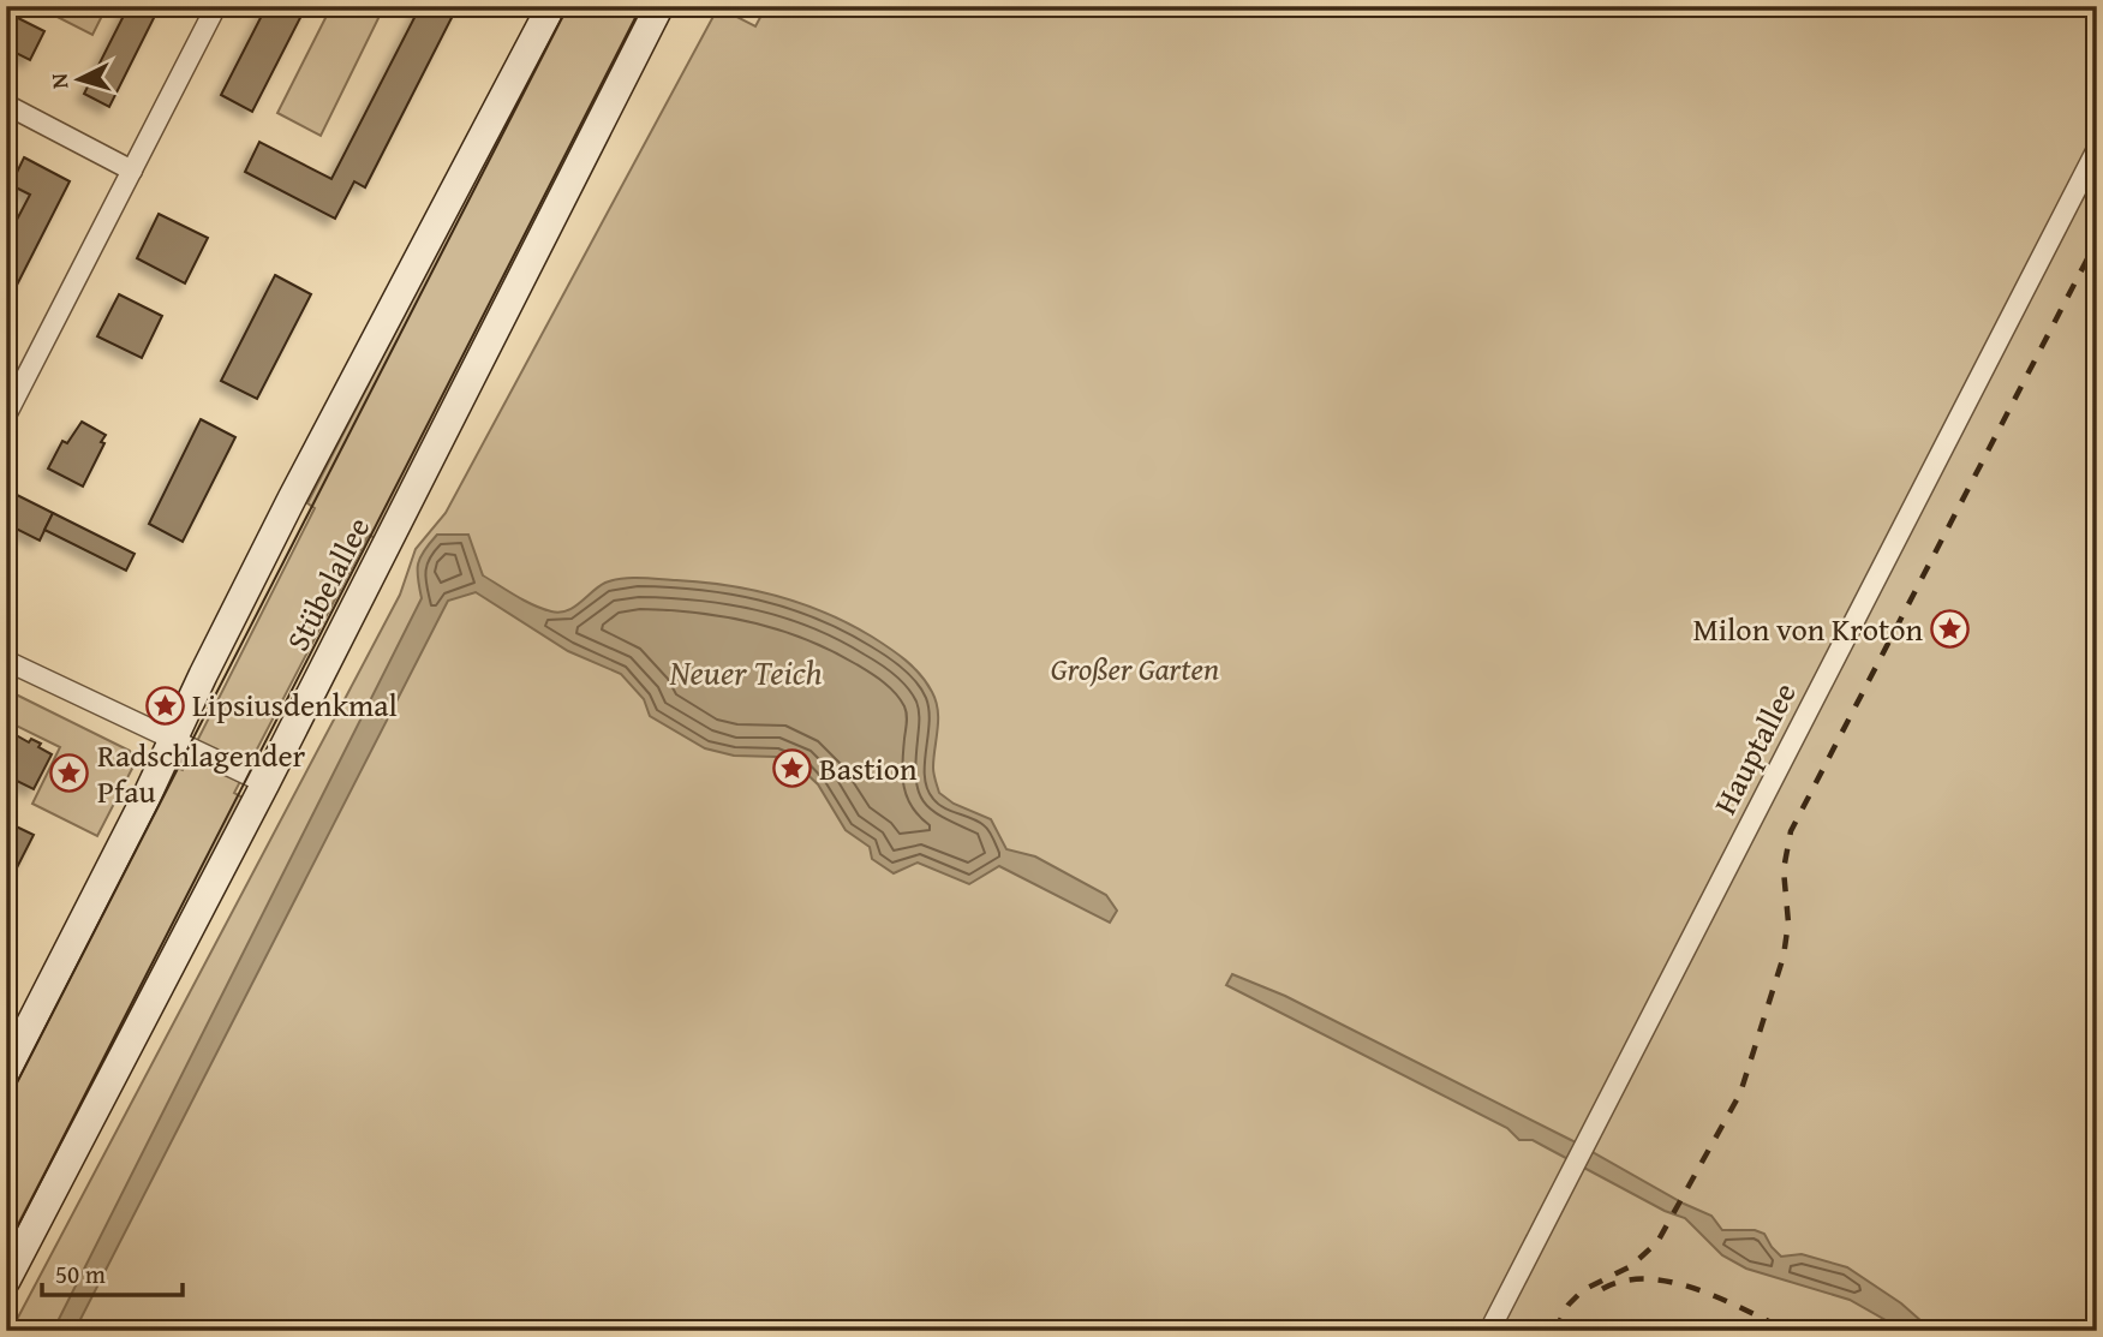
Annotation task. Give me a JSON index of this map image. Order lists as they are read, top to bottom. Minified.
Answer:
{"streets":{"main road":["Stübelallee"],"street":["Hauptallee"]},"water":["Neuer Teich"],"parks":["Großer Garten"],"places":{"place":["Milon von Kroton","Lipsiusdenkmal","Bastion","Radschlagender Pfau"]},"scale_bar":"50 m","north":"left"}
